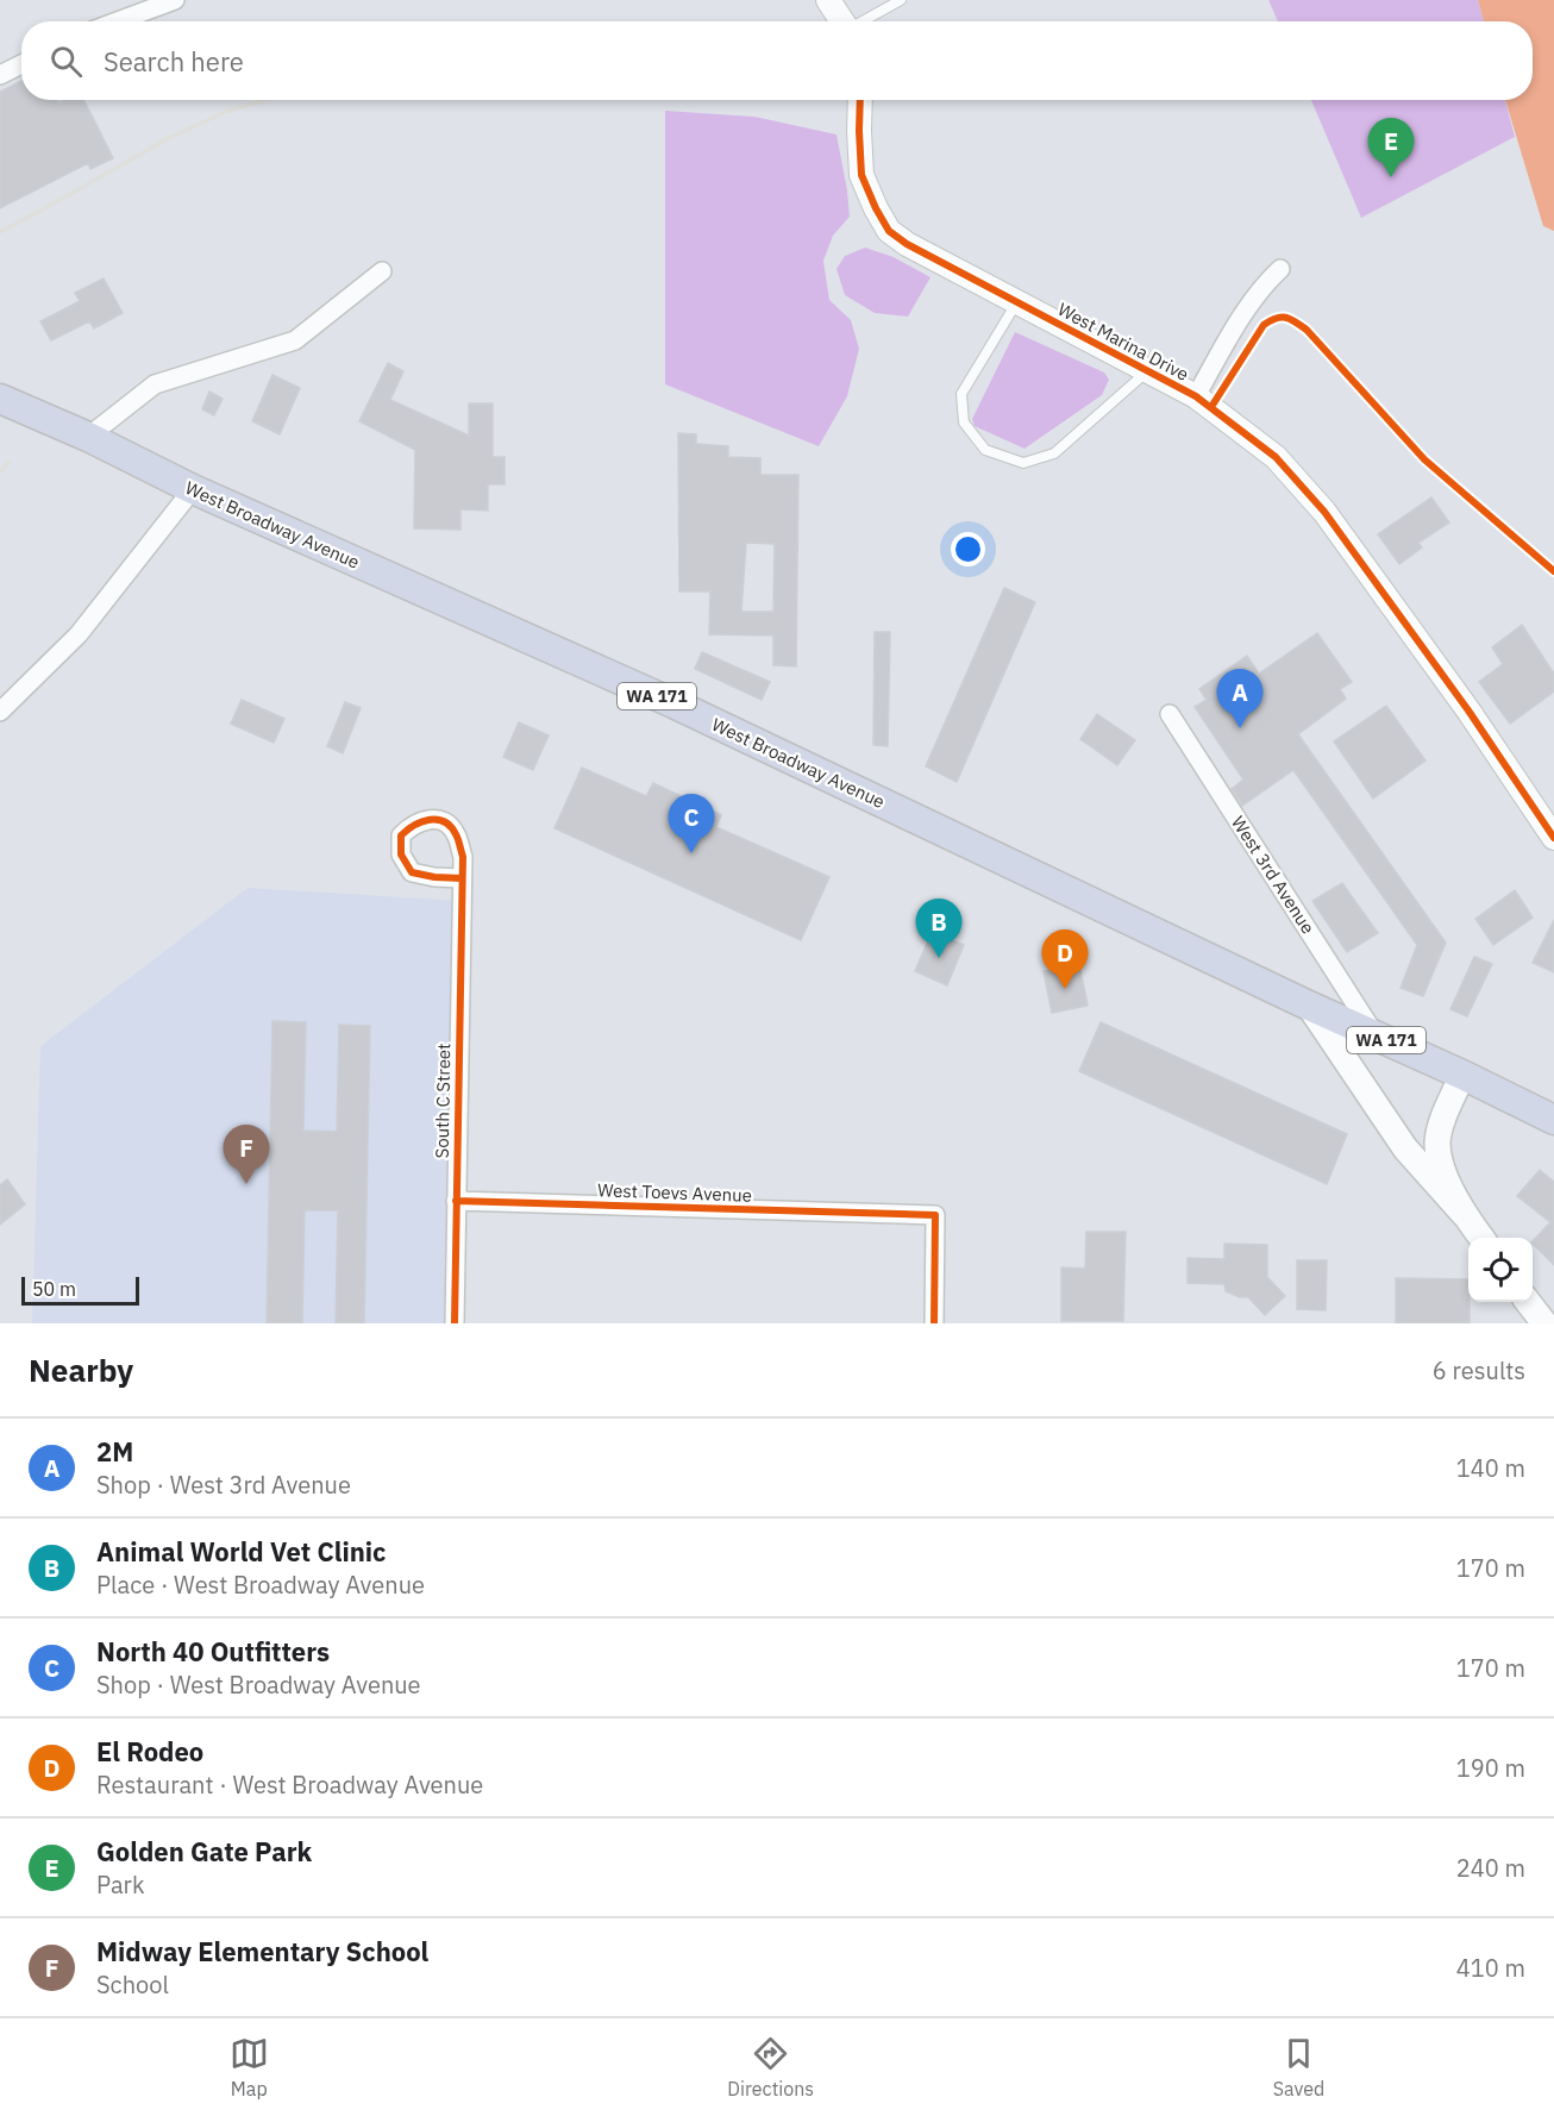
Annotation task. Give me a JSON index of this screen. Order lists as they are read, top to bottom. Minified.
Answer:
{"streets":{"main road":["West Broadway Avenue","WA 171"],"street":["West Marina Drive","West 3rd Avenue","South C Street","West Toevs Avenue"]},"crossings":[["West Broadway Avenue","West 3rd Avenue"],["South C Street","West Toevs Avenue"]],"scale_bar":"50 m","page":{"search":"Search here","pins":["E","A","C","B","D","F"],"scale":"50 m","heading":["Nearby","6 results"],"list":[{"mark":"A","name":"2M","note":"Shop · West 3rd Avenue","value":"140 m"},{"mark":"B","name":"Animal World Vet Clinic","note":"Place · West Broadway Avenue","value":"170 m"},{"mark":"C","name":"North 40 Outfitters","note":"Shop · West Broadway Avenue","value":"170 m"},{"mark":"D","name":"El Rodeo","note":"Restaurant · West Broadway Avenue","value":"190 m"},{"mark":"E","name":"Golden Gate Park","note":"Park","value":"240 m"},{"mark":"F","name":"Midway Elementary School","note":"School","value":"410 m"}],"nav":["Map","Directions","Saved"]}}
